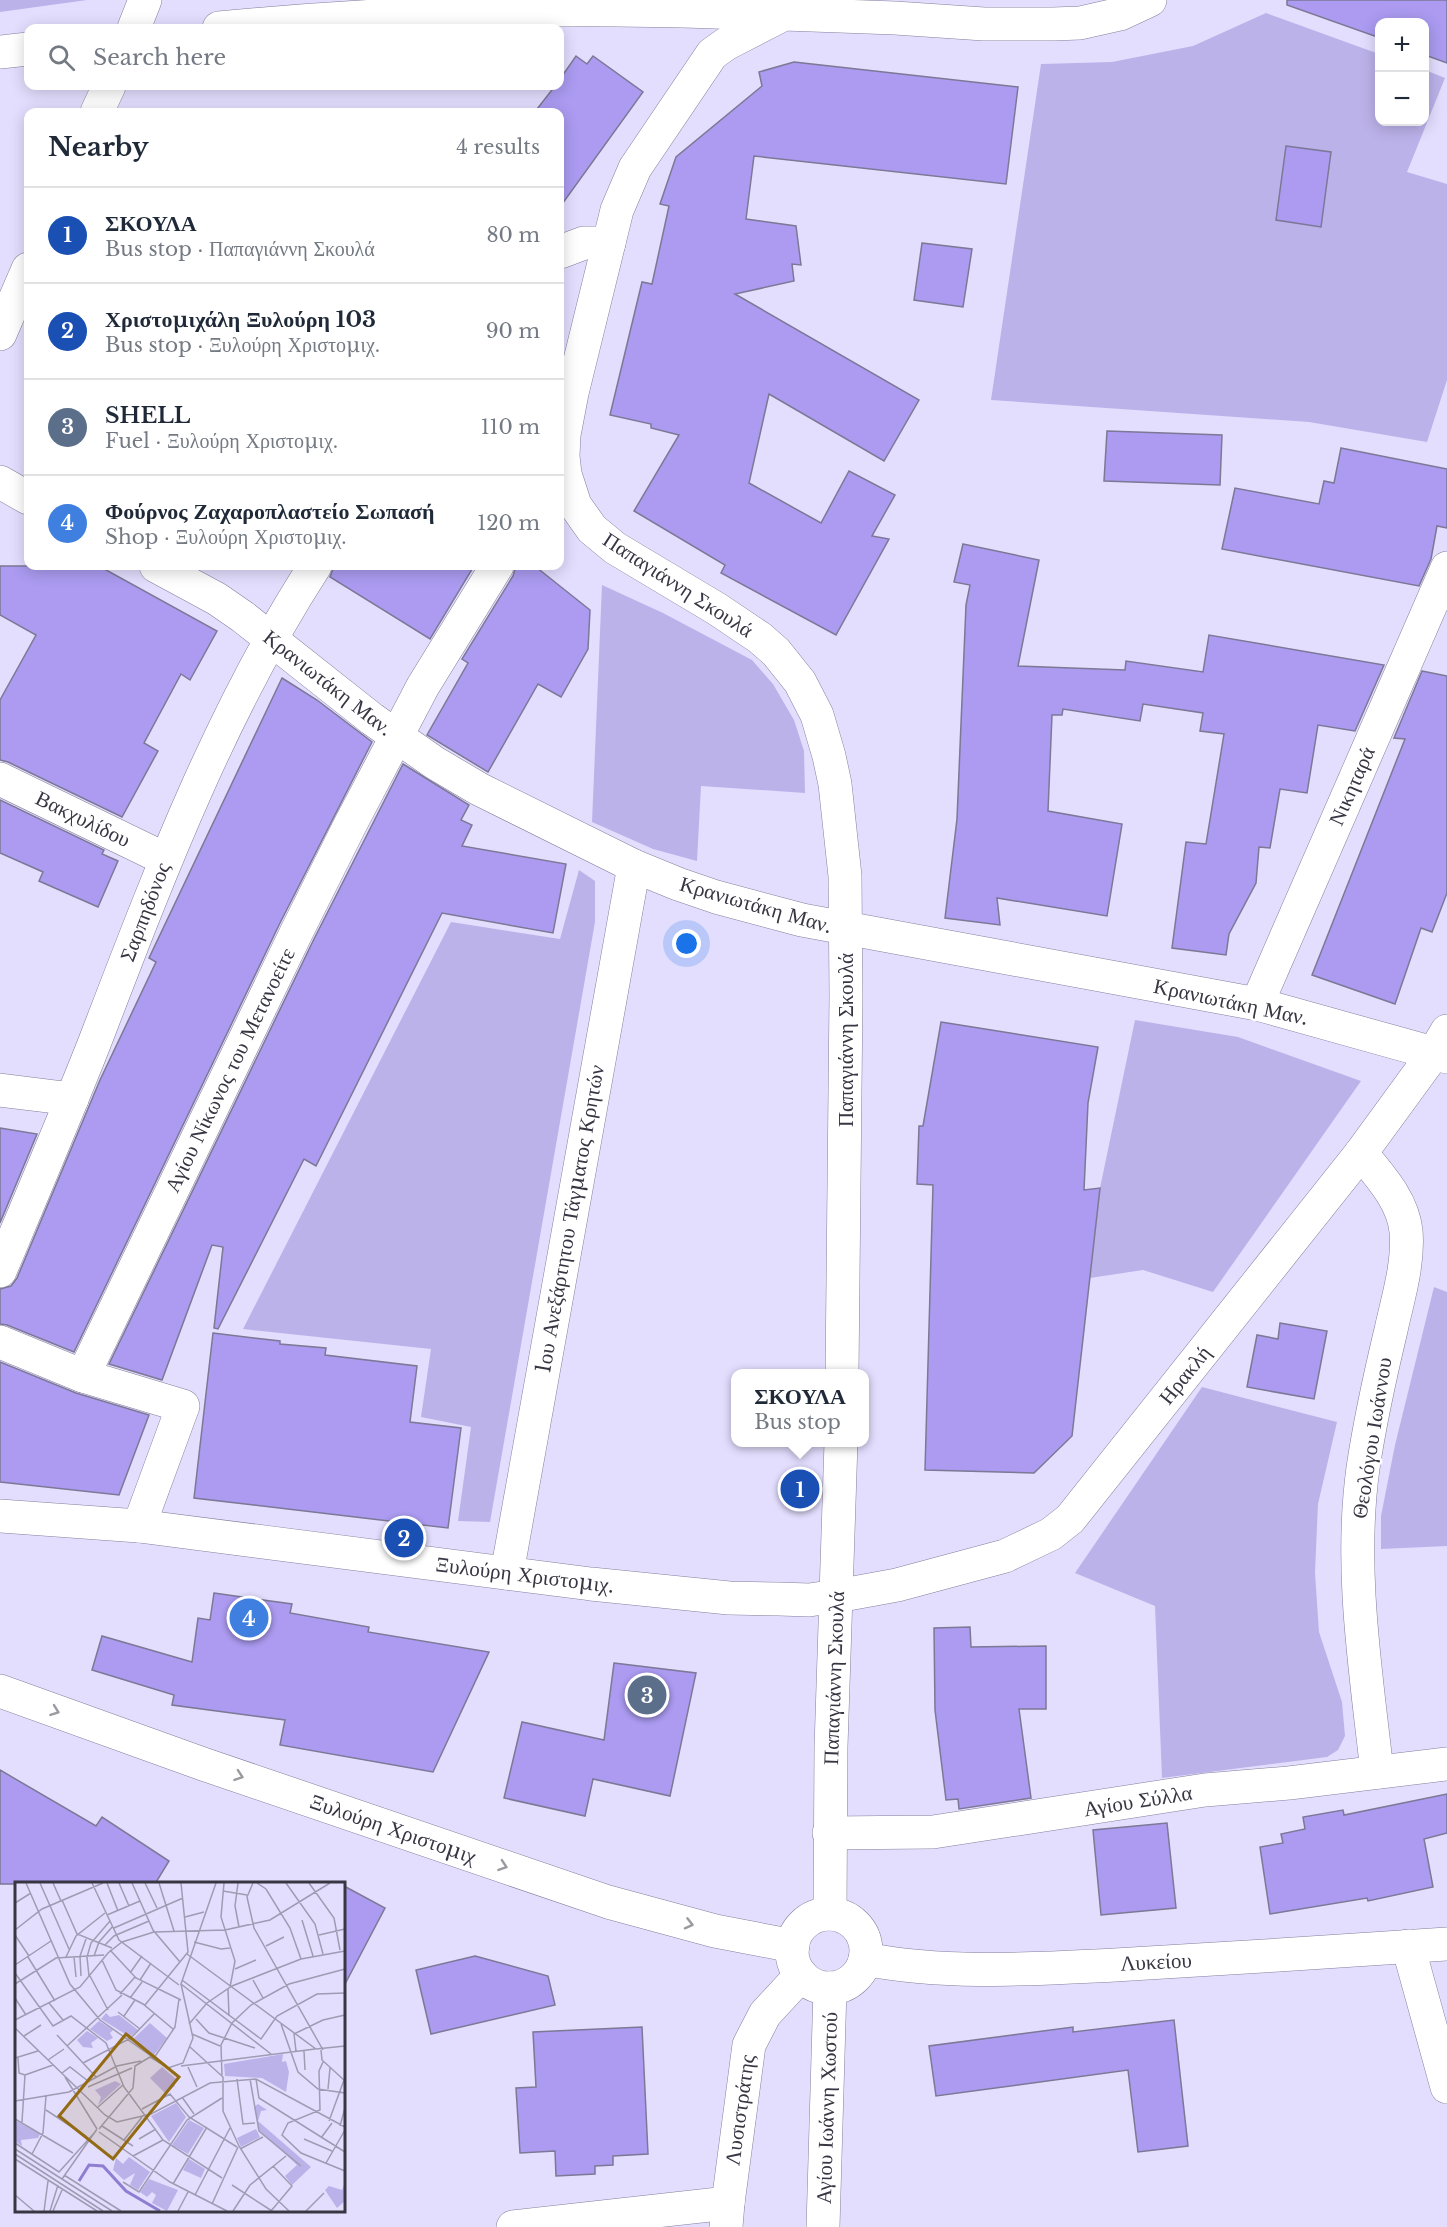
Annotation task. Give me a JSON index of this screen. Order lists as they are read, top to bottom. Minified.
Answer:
{"streets":{"street":["Παπαγιάννη Σκουλά","Κρανιωτάκη Μαν.","Νικηταρά","Βακχυλίδου","Σαρπηδόνος","Αγίου Νίκωνος του Μετανοείτε","1ου Ανεξάρτητου Τάγματος Κρητών","Ηρακλή","Θεολόγου Ιωάννου","Ξυλούρη Χριστομιχ.","Αγίου Σύλλα","Ξυλούρη Χριστομιχ","Λυκείου","Αγίου Ιωάννη Χωστού","Λυσιστράτης"]},"crossings":[["Παπαγιάννη Σκουλά","Κρανιωτάκη Μαν."],["Παπαγιάννη Σκουλά","Ηρακλή"],["Παπαγιάννη Σκουλά","Ξυλούρη Χριστομιχ."],["Παπαγιάννη Σκουλά","Αγίου Σύλλα"],["Παπαγιάννη Σκουλά","Ξυλούρη Χριστομιχ"],["Παπαγιάννη Σκουλά","Λυκείου"],["Παπαγιάννη Σκουλά","Αγίου Ιωάννη Χωστού"],["Παπαγιάννη Σκουλά","Λυσιστράτης"],["Κρανιωτάκη Μαν.","Νικηταρά"],["Κρανιωτάκη Μαν.","Σαρπηδόνος"],["Κρανιωτάκη Μαν.","Αγίου Νίκωνος του Μετανοείτε"],["Κρανιωτάκη Μαν.","1ου Ανεξάρτητου Τάγματος Κρητών"],["Κρανιωτάκη Μαν.","Ηρακλή"],["Βακχυλίδου","Σαρπηδόνος"],["1ου Ανεξάρτητου Τάγματος Κρητών","Ξυλούρη Χριστομιχ."],["Ηρακλή","Θεολόγου Ιωάννου"],["Ηρακλή","Ξυλούρη Χριστομιχ."],["Θεολόγου Ιωάννου","Αγίου Σύλλα"],["Ξυλούρη Χριστομιχ","Λυκείου"],["Ξυλούρη Χριστομιχ","Αγίου Ιωάννη Χωστού"],["Ξυλούρη Χριστομιχ","Λυσιστράτης"],["Λυκείου","Αγίου Ιωάννη Χωστού"],["Λυκείου","Λυσιστράτης"],["Αγίου Ιωάννη Χωστού","Λυσιστράτης"]],"one_way":["Ξυλούρη Χριστομιχ"],"page":{"map_buttons":["+","−"],"search":"Search here","heading":["Nearby","4 results"],"list":[{"mark":"1","name":"ΣΚΟΥΛΑ","note":"Bus stop · Παπαγιάννη Σκουλά","value":"80 m"},{"mark":"2","name":"Χριστομιχάλη Ξυλούρη 103","note":"Bus stop · Ξυλούρη Χριστομιχ.","value":"90 m"},{"mark":"3","name":"SHELL","note":"Fuel · Ξυλούρη Χριστομιχ.","value":"110 m"},{"mark":"4","name":"Φούρνος Ζαχαροπλαστείο Σωπασή","note":"Shop · Ξυλούρη Χριστομιχ.","value":"120 m"}],"popup":["ΣΚΟΥΛΑ","Bus stop"],"pins":["1","2","4","3"]}}
